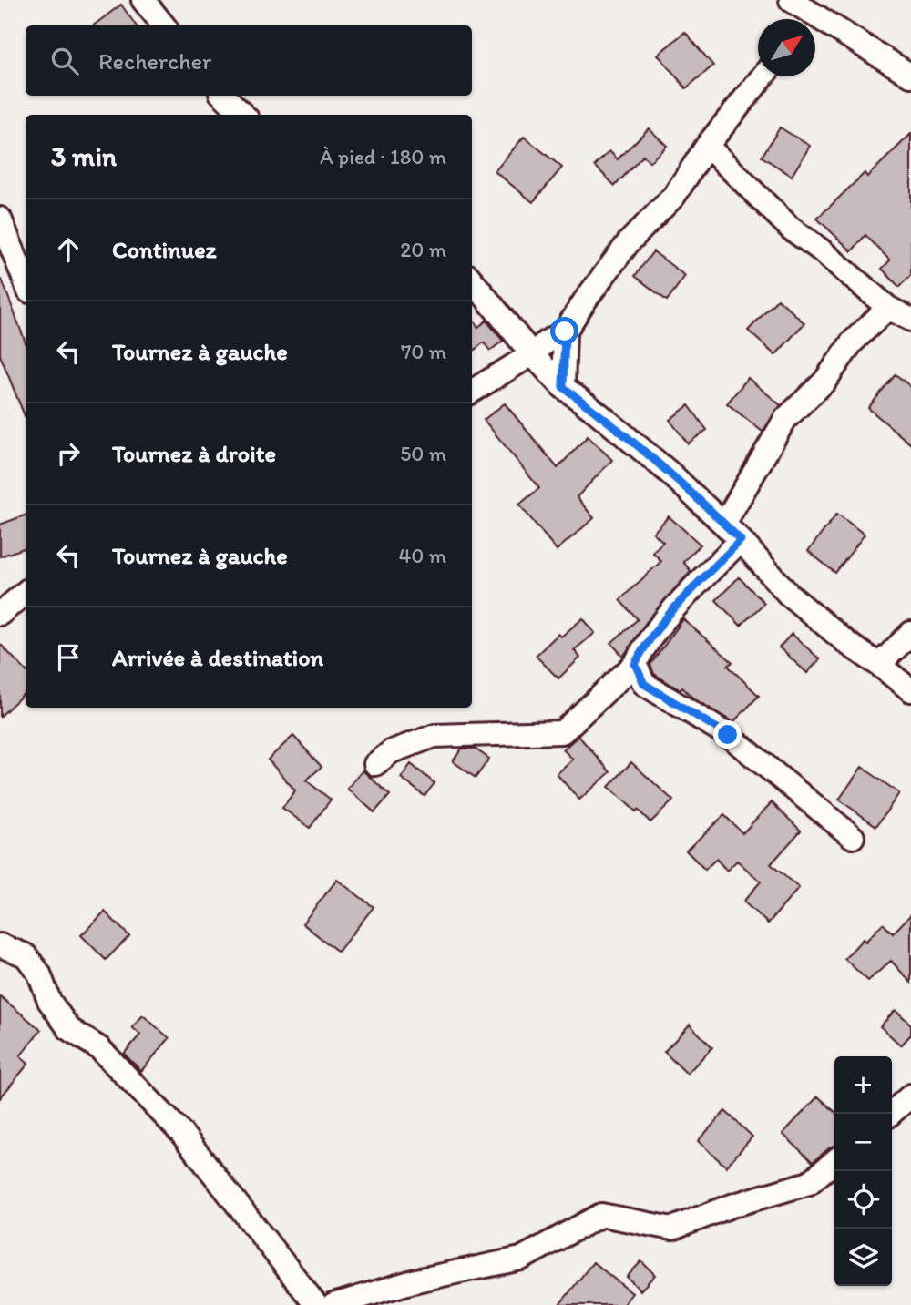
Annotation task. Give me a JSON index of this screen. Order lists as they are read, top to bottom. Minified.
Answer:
{"north":"top right","page":{"search":"Rechercher","heading":["3 min","À pied · 180 m"],"list":[["Continuez","20 m"],["Tournez à gauche","70 m"],["Tournez à droite","50 m"],["Tournez à gauche","40 m"],"Arrivée à destination"],"map_buttons":["+","−"]}}
